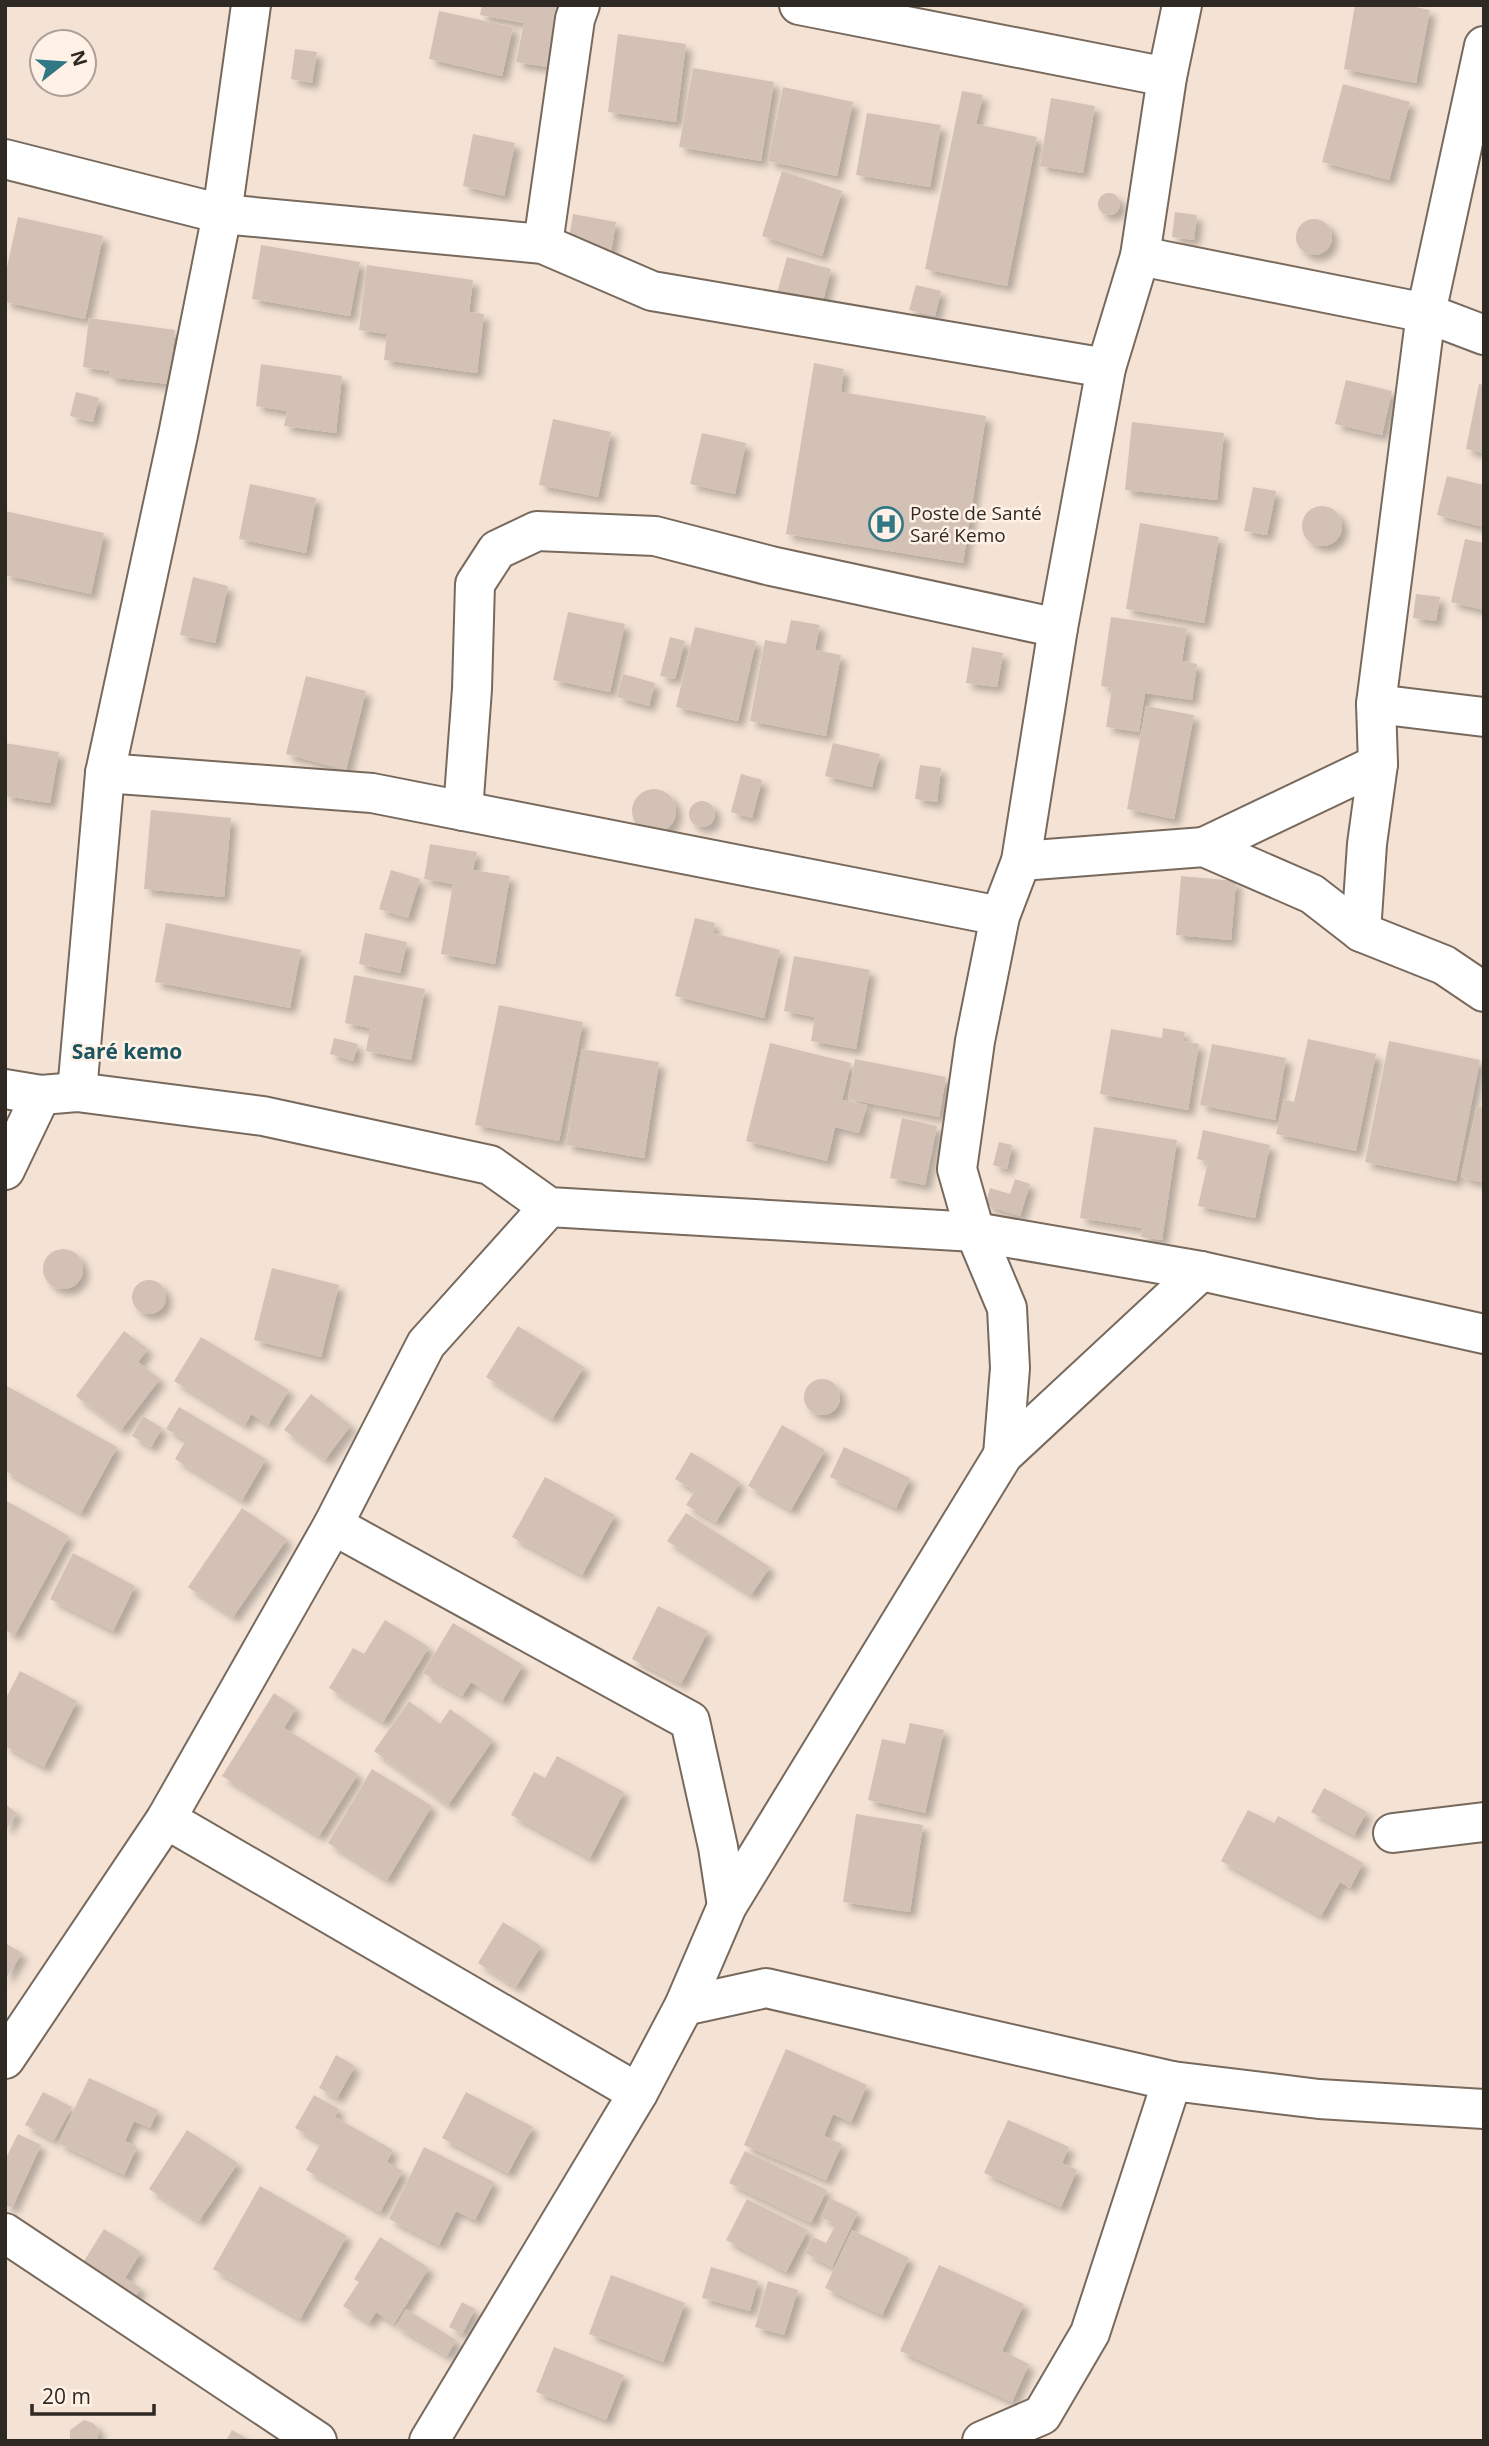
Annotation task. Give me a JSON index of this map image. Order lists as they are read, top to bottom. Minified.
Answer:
{"districts":["Saré kemo"],"places":{"hospital":["Poste de Santé Saré Kemo"]},"scale_bar":"20 m","north":"right"}
